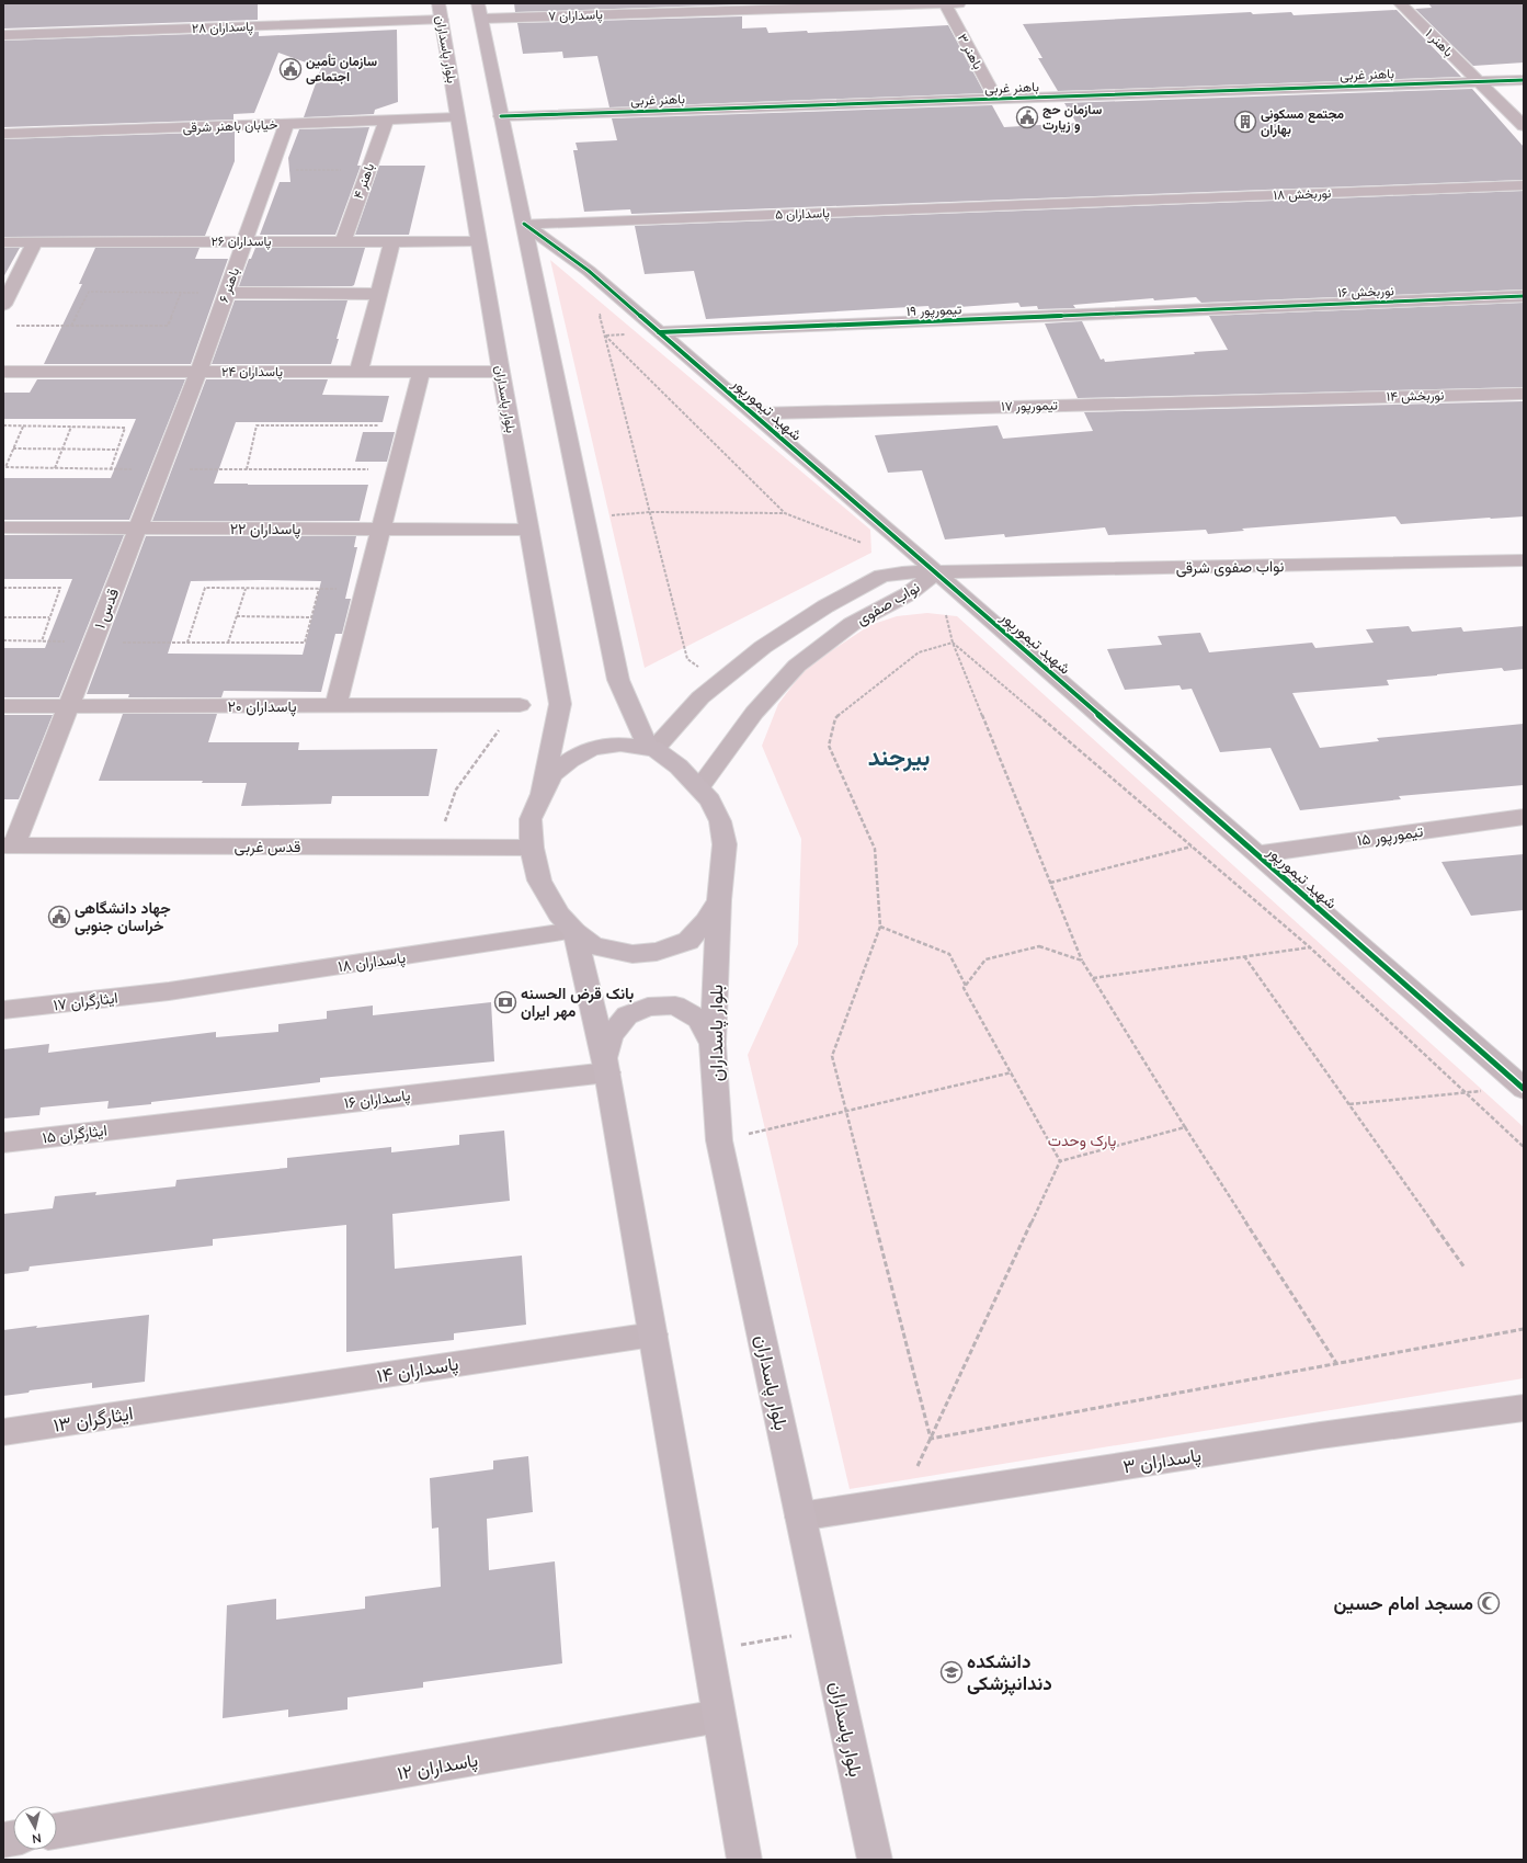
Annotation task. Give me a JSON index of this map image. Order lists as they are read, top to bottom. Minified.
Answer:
{"streets":{"main road":["بلوار پاسداران"],"street":["پاسداران ۷","پاسداران ۲۸","باهنر ۱","باهنر ۳","باهنر غربی","خیابان باهنر شرقی","باهنر ۴","نوربخش ۱۸","پاسداران ۵","پاسداران ۲۶","باهنر ۶","نوربخش ۱۶","تیمورپور ۱۹","پاسداران ۲۴","نوربخش ۱۴","تیمورپور ۱۷","شهید تیمورپور","پاسداران ۲۲","نواب صفوی شرقی","نواب صفوی","قدس ۱","پاسداران ۲۰","تیمورپور ۱۵","قدس غربی","پاسداران ۱۸","ایثارگران ۱۷","پاسداران ۱۶","ایثارگران ۱۵","پاسداران ۱۴","ایثارگران ۱۳","پاسداران ۳","پاسداران ۱۲"]},"crossings":[["پاسداران ۷","باهنر ۳"],["پاسداران ۲۸","بلوار پاسداران"],["باهنر ۱","باهنر غربی"],["بلوار پاسداران","خیابان باهنر شرقی"],["بلوار پاسداران","پاسداران ۲۶"],["بلوار پاسداران","پاسداران ۲۴"],["بلوار پاسداران","پاسداران ۲۲"],["بلوار پاسداران","نواب صفوی"],["بلوار پاسداران","پاسداران ۳"],["باهنر ۳","باهنر غربی"],["خیابان باهنر شرقی","باهنر ۴"],["خیابان باهنر شرقی","باهنر ۶"],["باهنر ۴","پاسداران ۲۶"],["نوربخش ۱۸","پاسداران ۵"],["پاسداران ۵","شهید تیمورپور"],["پاسداران ۲۶","باهنر ۶"],["باهنر ۶","پاسداران ۲۴"],["باهنر ۶","قدس ۱"],["نوربخش ۱۶","تیمورپور ۱۹"],["تیمورپور ۱۹","شهید تیمورپور"],["پاسداران ۲۴","قدس ۱"],["نوربخش ۱۴","تیمورپور ۱۷"],["تیمورپور ۱۷","شهید تیمورپور"],["شهید تیمورپور","نواب صفوی شرقی"],["شهید تیمورپور","نواب صفوی"],["شهید تیمورپور","تیمورپور ۱۵"],["پاسداران ۲۲","قدس ۱"],["نواب صفوی شرقی","نواب صفوی"],["قدس ۱","پاسداران ۲۰"],["قدس ۱","قدس غربی"],["پاسداران ۱۸","ایثارگران ۱۷"],["پاسداران ۱۶","ایثارگران ۱۵"],["پاسداران ۱۴","ایثارگران ۱۳"]],"districts":["بیرجند"],"parks":["پارک وحدت"],"places":{"public building":["سازمان تأمین اجتماعی","سازمان حج و زیارت","جهاد دانشگاهی خراسان جنوبی"],"building":["مجتمع مسکونی بهاران"],"bank":["بانک قرض الحسنه مهر ایران"],"mosque":["مسجد امام حسین"],"school or university":["دانشکده دندانپزشکی"]},"north":"bottom"}
